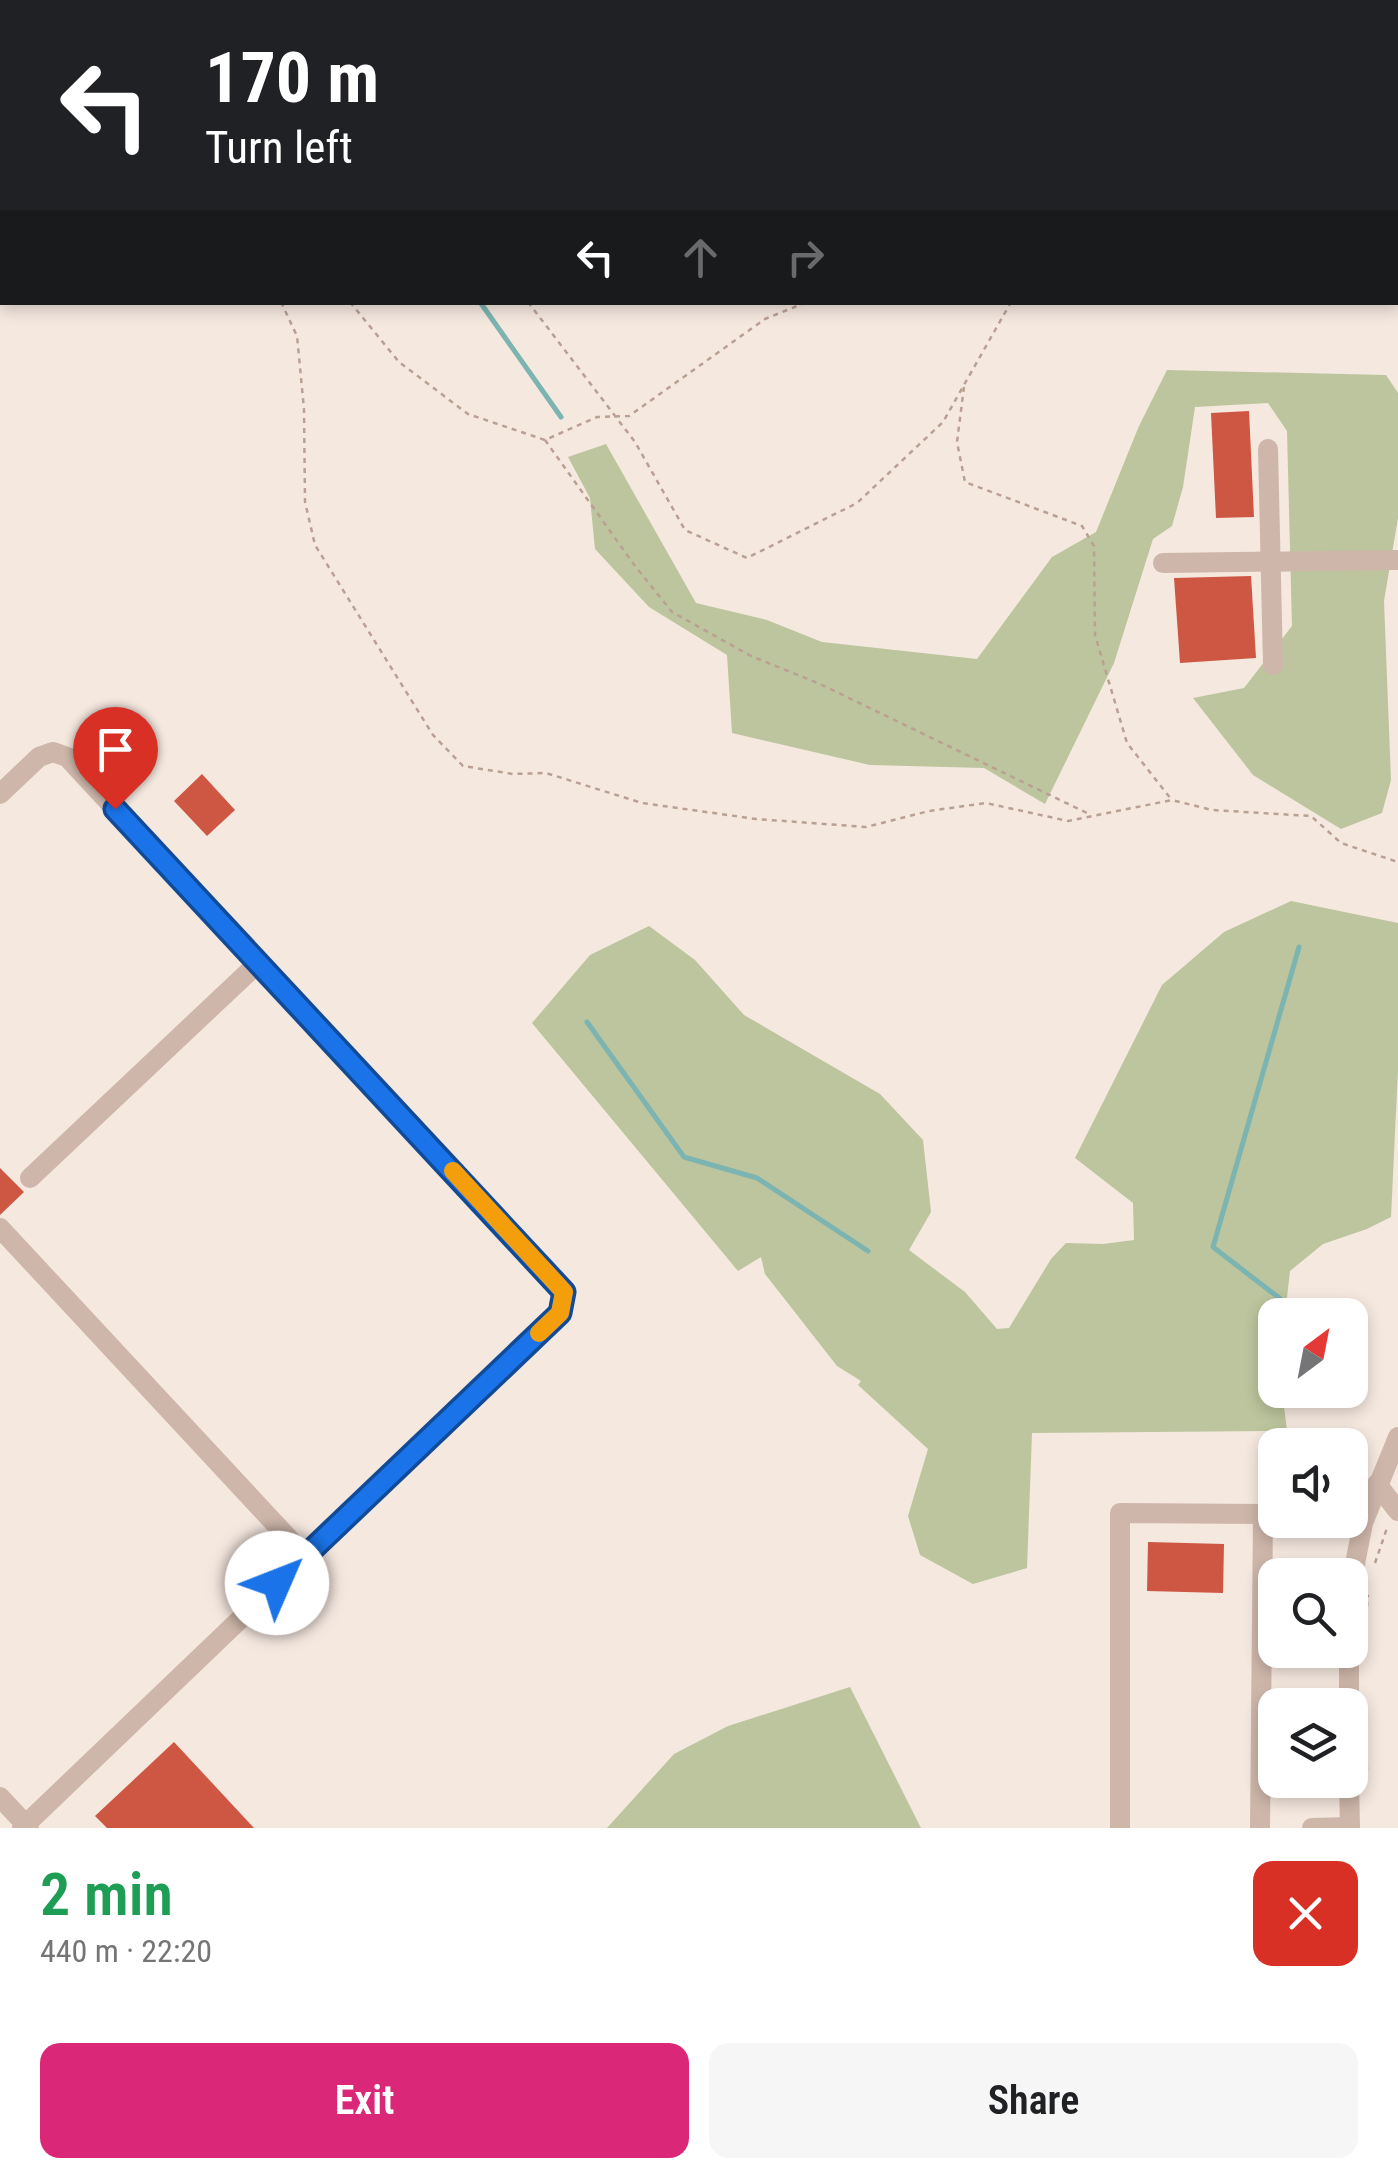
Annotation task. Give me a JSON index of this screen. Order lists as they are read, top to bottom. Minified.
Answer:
{"north":"top right","page":{"turn":["170 m","Turn left"],"heading":["2 min","440 m · 22:20"],"buttons":["Exit","Share"]}}
